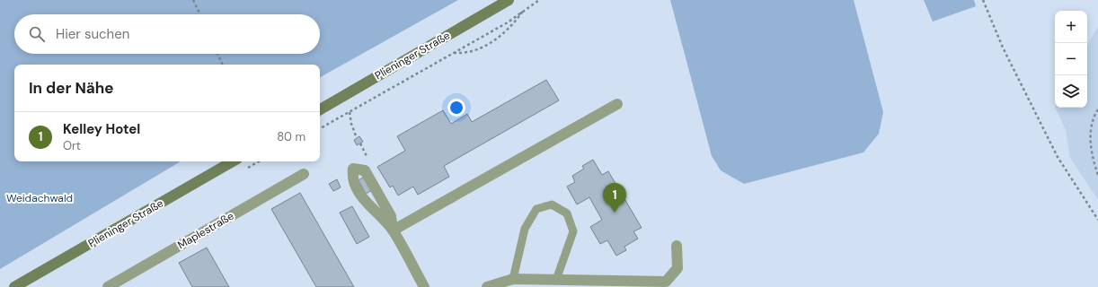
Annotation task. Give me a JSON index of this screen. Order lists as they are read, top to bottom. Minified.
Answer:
{"streets":{"main road":["Plieninger Straße"],"street":["Maplestraße"]},"parks":["Weidachwald"],"page":{"map_buttons":["+","−"],"search":"Hier suchen","heading":"In der Nähe","list":[{"mark":"1","name":"Kelley Hotel","note":"Ort","value":"80 m"}],"pins":"1"}}
